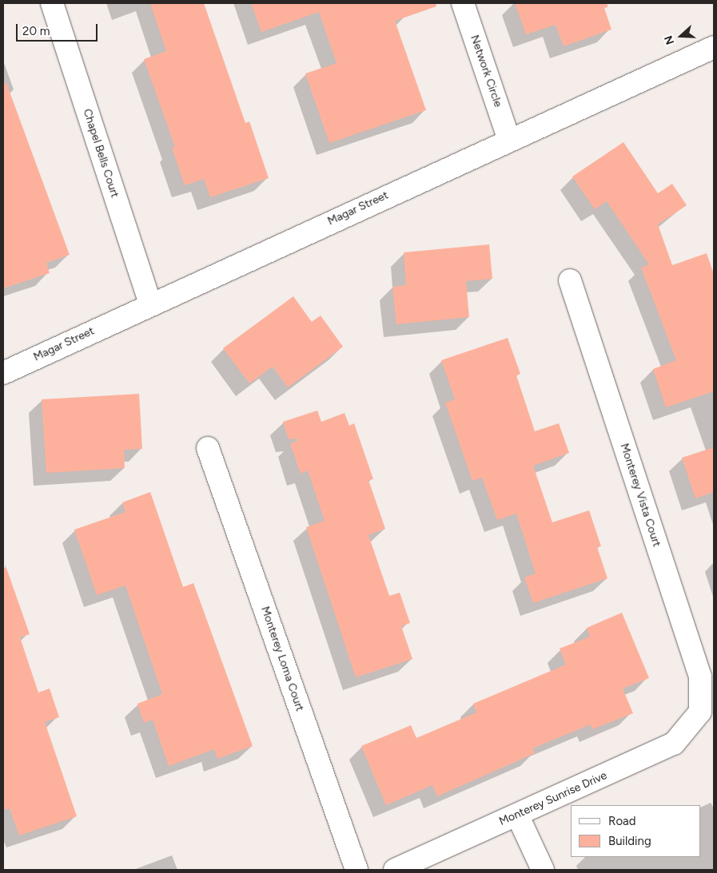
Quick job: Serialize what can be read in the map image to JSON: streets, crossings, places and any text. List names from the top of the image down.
{
  "streets": {
    "street": [
      "Network Circle",
      "Chapel Bells Court",
      "Magar Street",
      "Monterey Vista Court",
      "Monterey Loma Court",
      "Monterey Sunrise Drive"
    ]
  },
  "crossings": [
    ["Network Circle", "Magar Street"],
    ["Chapel Bells Court", "Magar Street"],
    ["Monterey Vista Court", "Monterey Sunrise Drive"]
  ],
  "legend": ["Road", "Building"],
  "scale_bar": "20 m",
  "north": "left"
}
